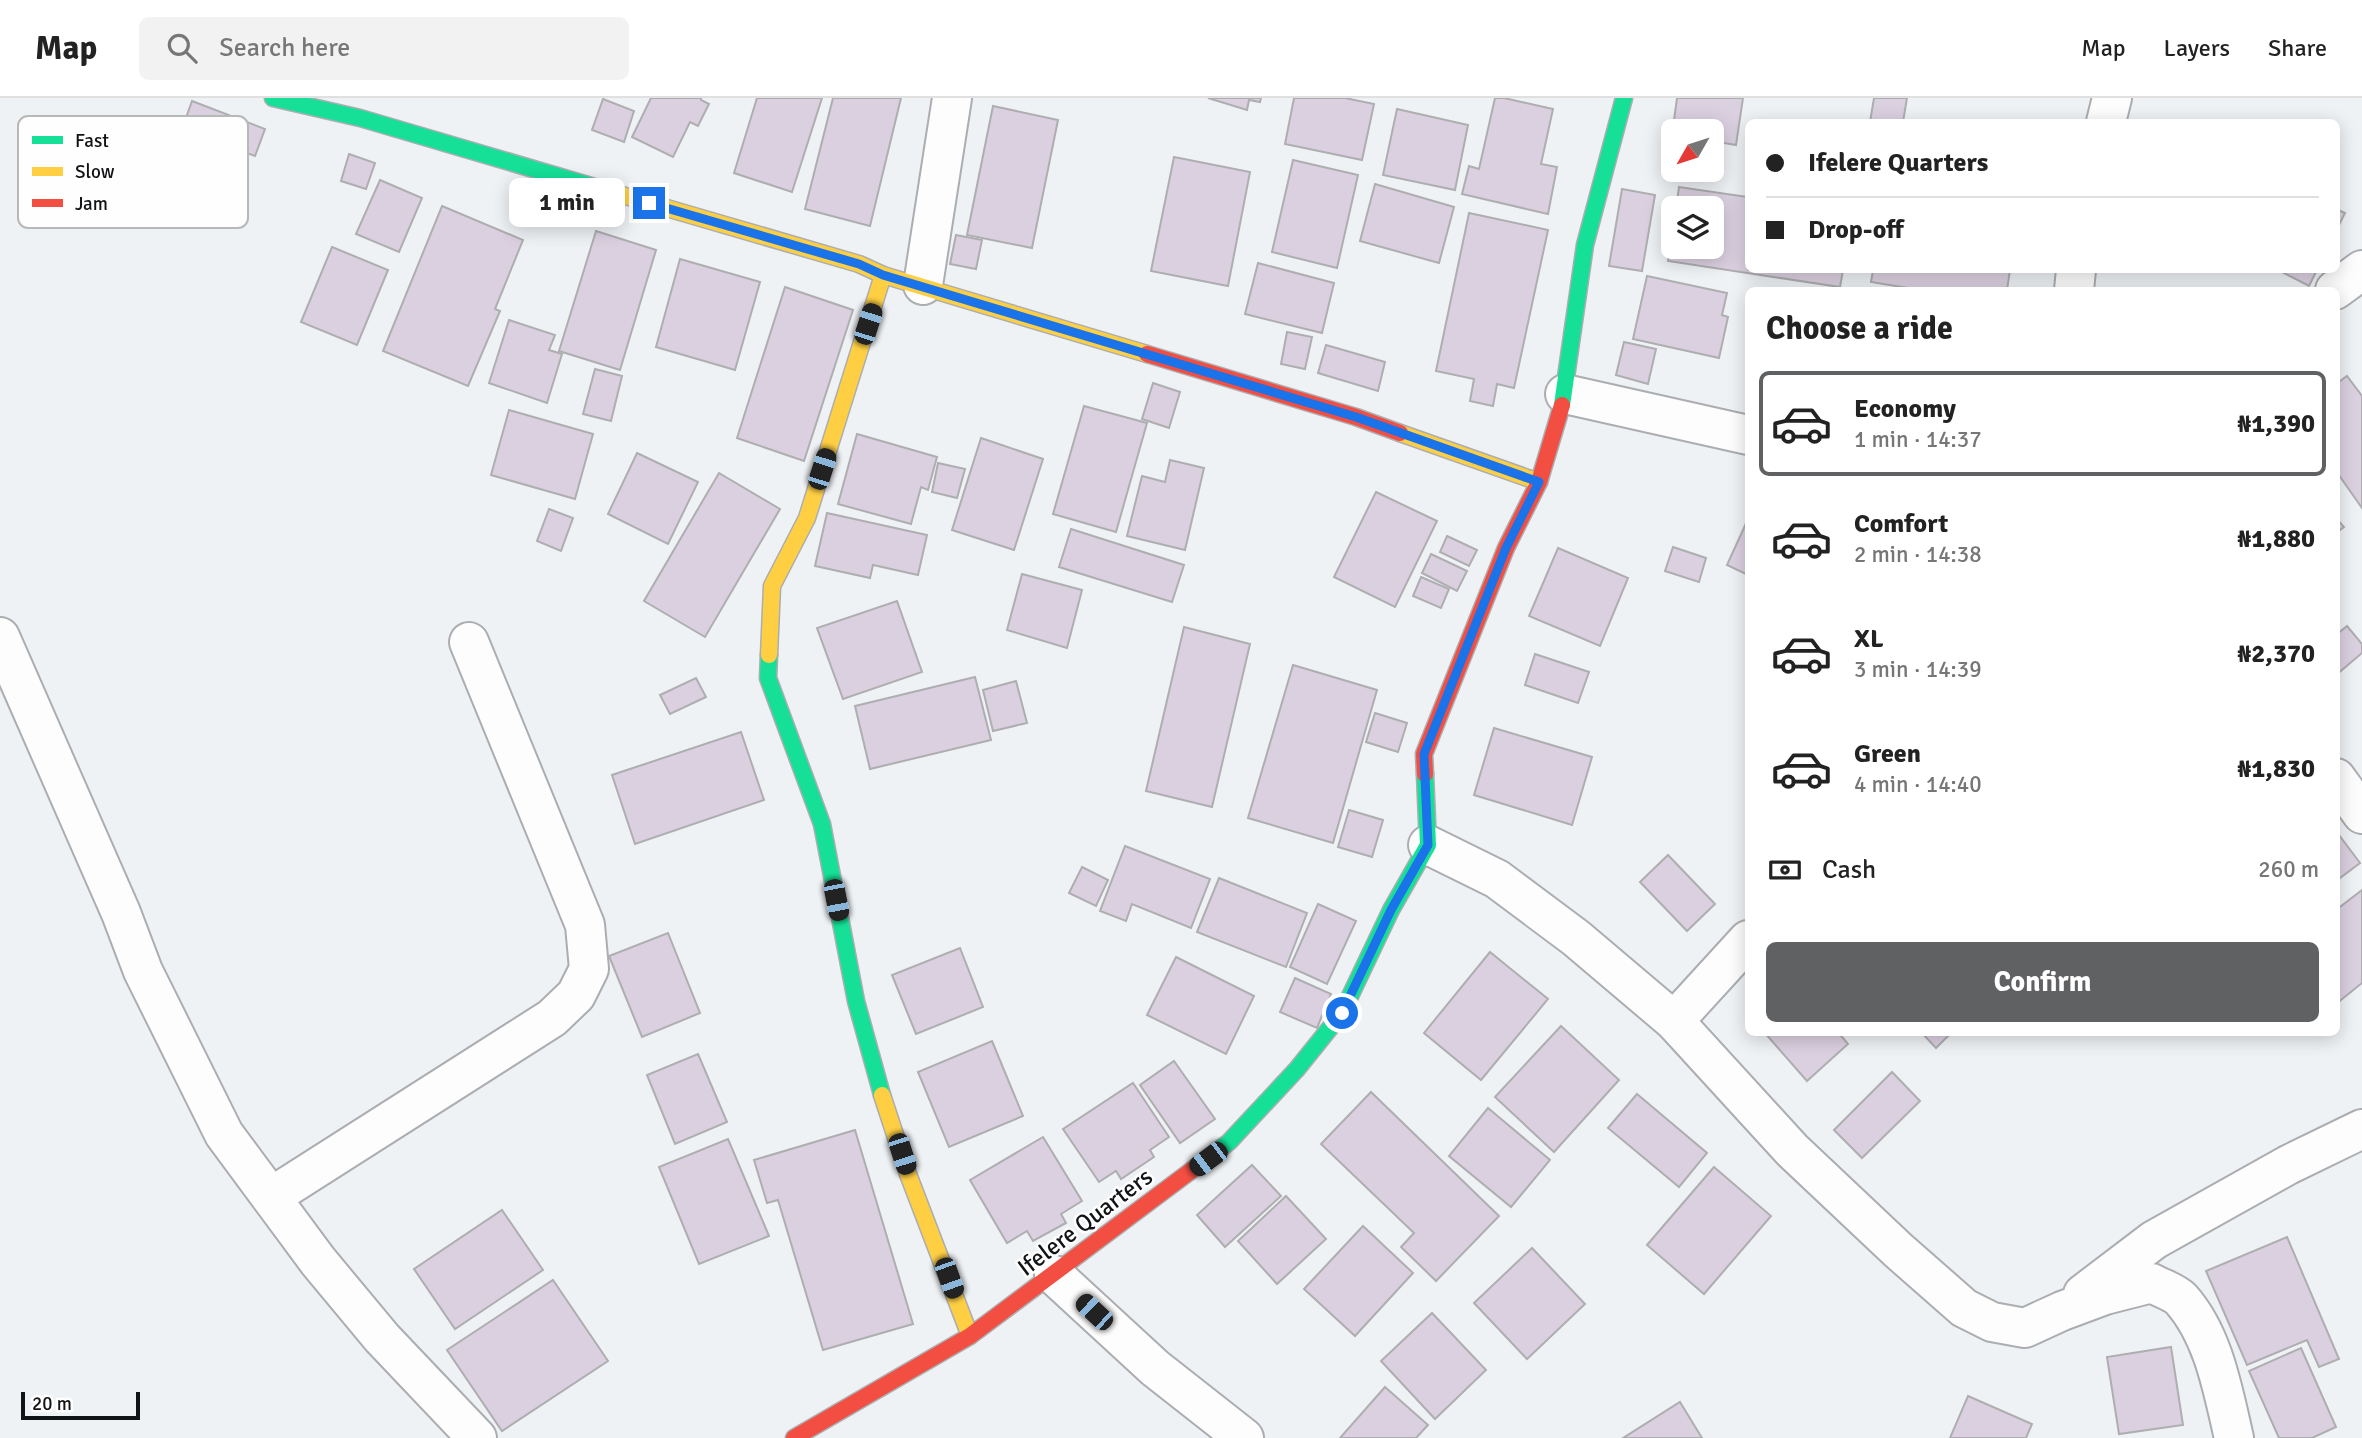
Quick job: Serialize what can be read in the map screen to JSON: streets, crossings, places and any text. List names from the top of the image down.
{
  "streets": {
    "street": ["Ifelere Quarters"]
  },
  "legend": ["Fast", "Slow", "Jam"],
  "scale_bar": "20 m",
  "north": "bottom left",
  "page": {
    "header": "Map",
    "search": "Search here",
    "nav": ["Map", "Layers", "Share"],
    "banner": ["Ifelere Quarters", "Drop-off"],
    "bubble": "1 min",
    "heading": "Choose a ride",
    "list": [
      {
        "name": "Economy",
        "note": "1 min · 14:37",
        "value": "₦1,390"
      },
      {
        "name": "Comfort",
        "note": "2 min · 14:38",
        "value": "₦1,880"
      },
      {
        "name": "XL",
        "note": "3 min · 14:39",
        "value": "₦2,370"
      },
      {
        "name": "Green",
        "note": "4 min · 14:40",
        "value": "₦1,830"
      }
    ],
    "pay": ["Cash", "260 m"],
    "buttons": "Confirm",
    "scale": "20 m"
  }
}
